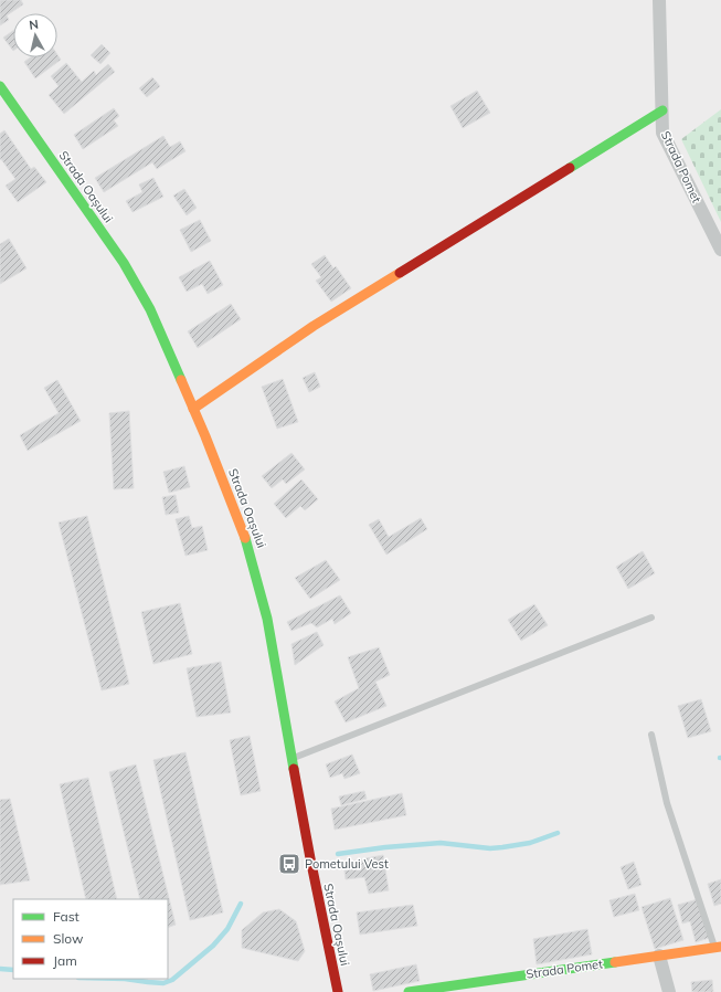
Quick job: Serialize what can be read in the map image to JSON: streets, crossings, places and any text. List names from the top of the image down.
{
  "streets": {
    "main road": ["Strada Pomet", "Strada Oașului"]
  },
  "places": {
    "bus stop": ["Pometului Vest"]
  },
  "legend": ["Fast", "Slow", "Jam"],
  "north": "top"
}
